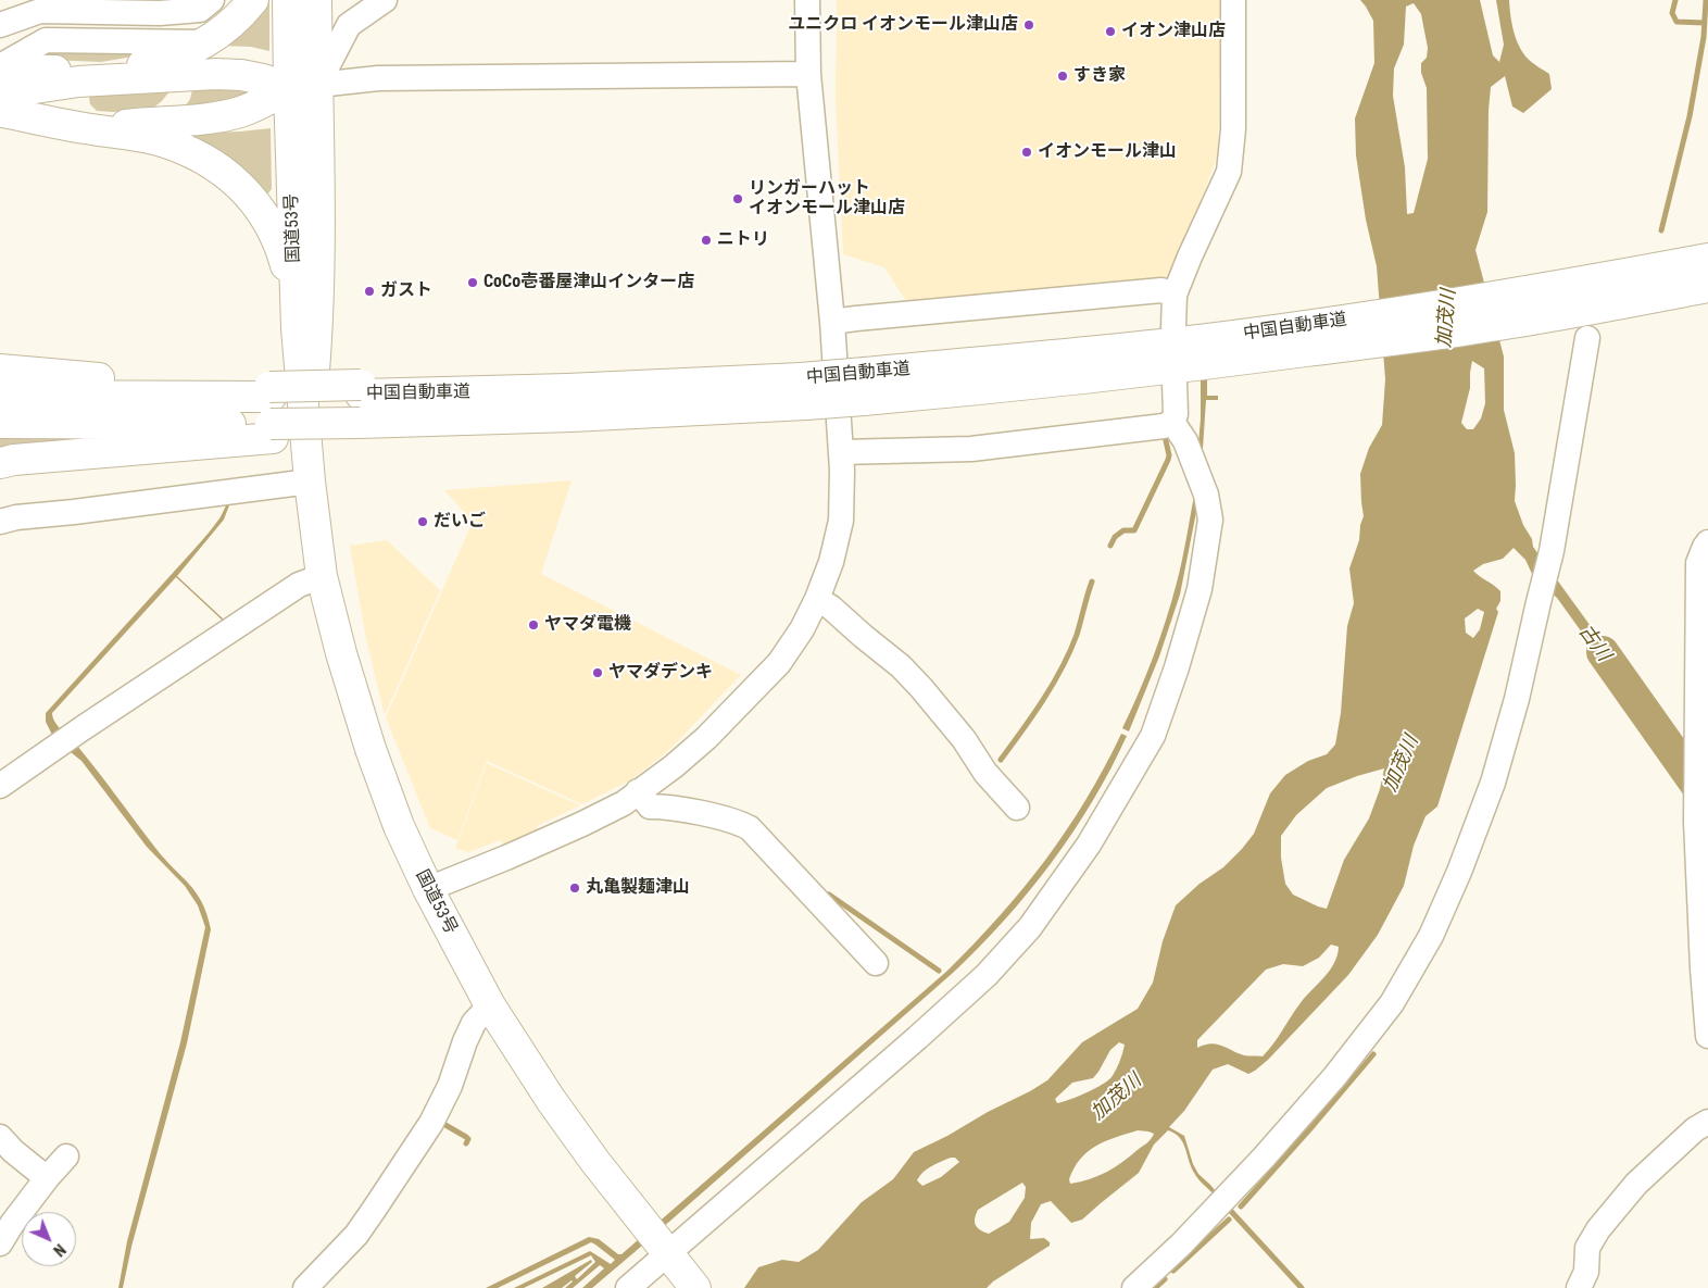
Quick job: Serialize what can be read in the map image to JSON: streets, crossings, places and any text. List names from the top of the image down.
{
  "streets": {
    "highway": ["国道53号", "中国自動車道"]
  },
  "water": ["加茂川", "古川"],
  "places": [
    "ユニクロ イオンモール津山店",
    "イオン津山店",
    "すき家",
    "イオンモール津山",
    "リンガーハット イオンモール津山店",
    "ニトリ",
    "CoCo壱番屋津山インター店",
    "ガスト",
    "だいご",
    "ヤマダ電機",
    "ヤマダデンキ",
    "丸亀製麺津山"
  ],
  "north": "bottom right"
}
